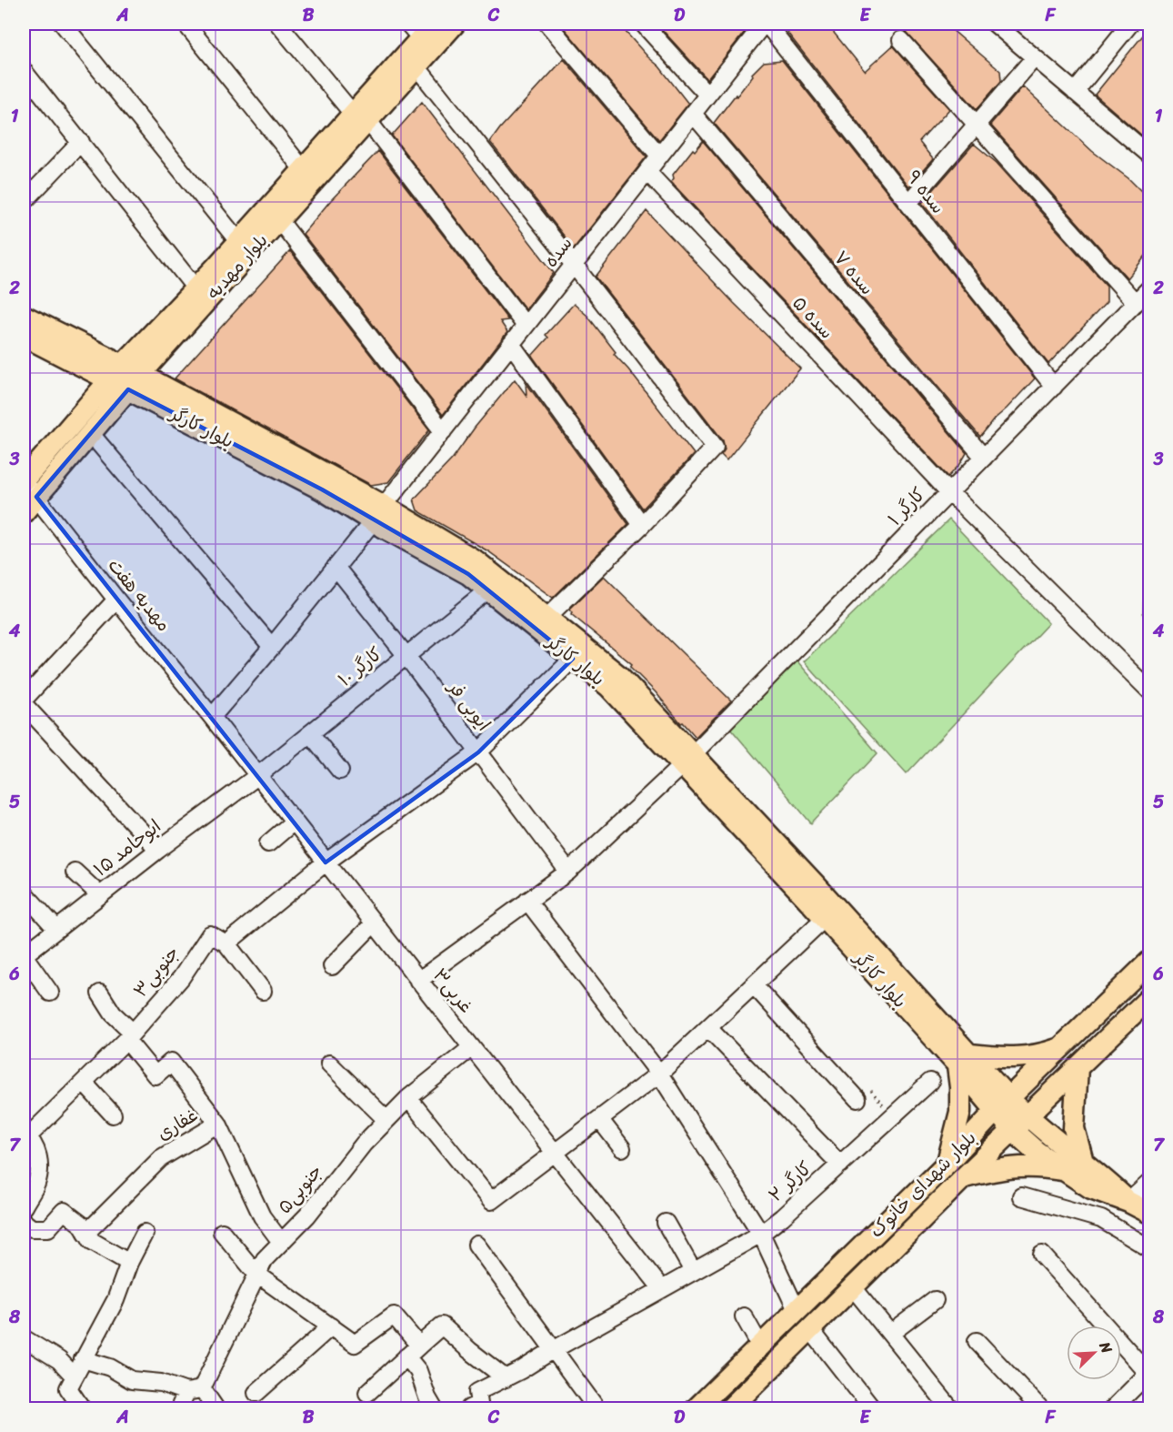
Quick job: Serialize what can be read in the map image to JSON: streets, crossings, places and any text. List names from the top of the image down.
{
  "streets": {
    "main road": ["بلوار مهدیه", "بلوار کارگر", "بلوار شهدای خانوک"],
    "street": [
      "سده ۹",
      "سده",
      "سده ۷",
      "سده ۵",
      "کارگر ۱",
      "مهدیه هفت",
      "کارگر ۱۰",
      "ایوبی فر",
      "ابوحامد ۱۵",
      "جنوبی۳",
      "غربی۳",
      "غفاری",
      "کارگر ۲",
      "جنوبی۵"
    ]
  },
  "crossings": [
    ["سده ۹", "سده"],
    ["سده ۹", "کارگر ۱"],
    ["سده", "سده ۷"],
    ["سده", "سده ۵"],
    ["سده", "بلوار کارگر"],
    ["سده", "مهدیه هفت"],
    ["سده", "ایوبی فر"],
    ["سده", "غربی۳"],
    ["بلوار مهدیه", "بلوار کارگر"],
    ["بلوار مهدیه", "مهدیه هفت"],
    ["سده ۷", "کارگر ۱"],
    ["سده ۵", "کارگر ۱"],
    ["بلوار کارگر", "کارگر ۱"],
    ["بلوار کارگر", "کارگر ۱۰"],
    ["بلوار کارگر", "بلوار شهدای خانوک"],
    ["کارگر ۱", "ایوبی فر"],
    ["کارگر ۱", "غربی۳"],
    ["مهدیه هفت", "غربی۳"],
    ["کارگر ۱۰", "ایوبی فر"],
    ["کارگر ۱۰", "ابوحامد ۱۵"],
    ["کارگر ۱۰", "غربی۳"],
    ["ابوحامد ۱۵", "غربی۳"],
    ["غربی۳", "کارگر ۲"],
    ["غربی۳", "جنوبی۵"],
    ["غفاری", "جنوبی۵"]
  ],
  "north": "top right",
  "grid": {
    "columns": [
      "A",
      "B",
      "C",
      "D",
      "E",
      "F"
    ],
    "rows": [
      "1",
      "2",
      "3",
      "4",
      "5",
      "6",
      "7",
      "8"
    ]
  }
}
